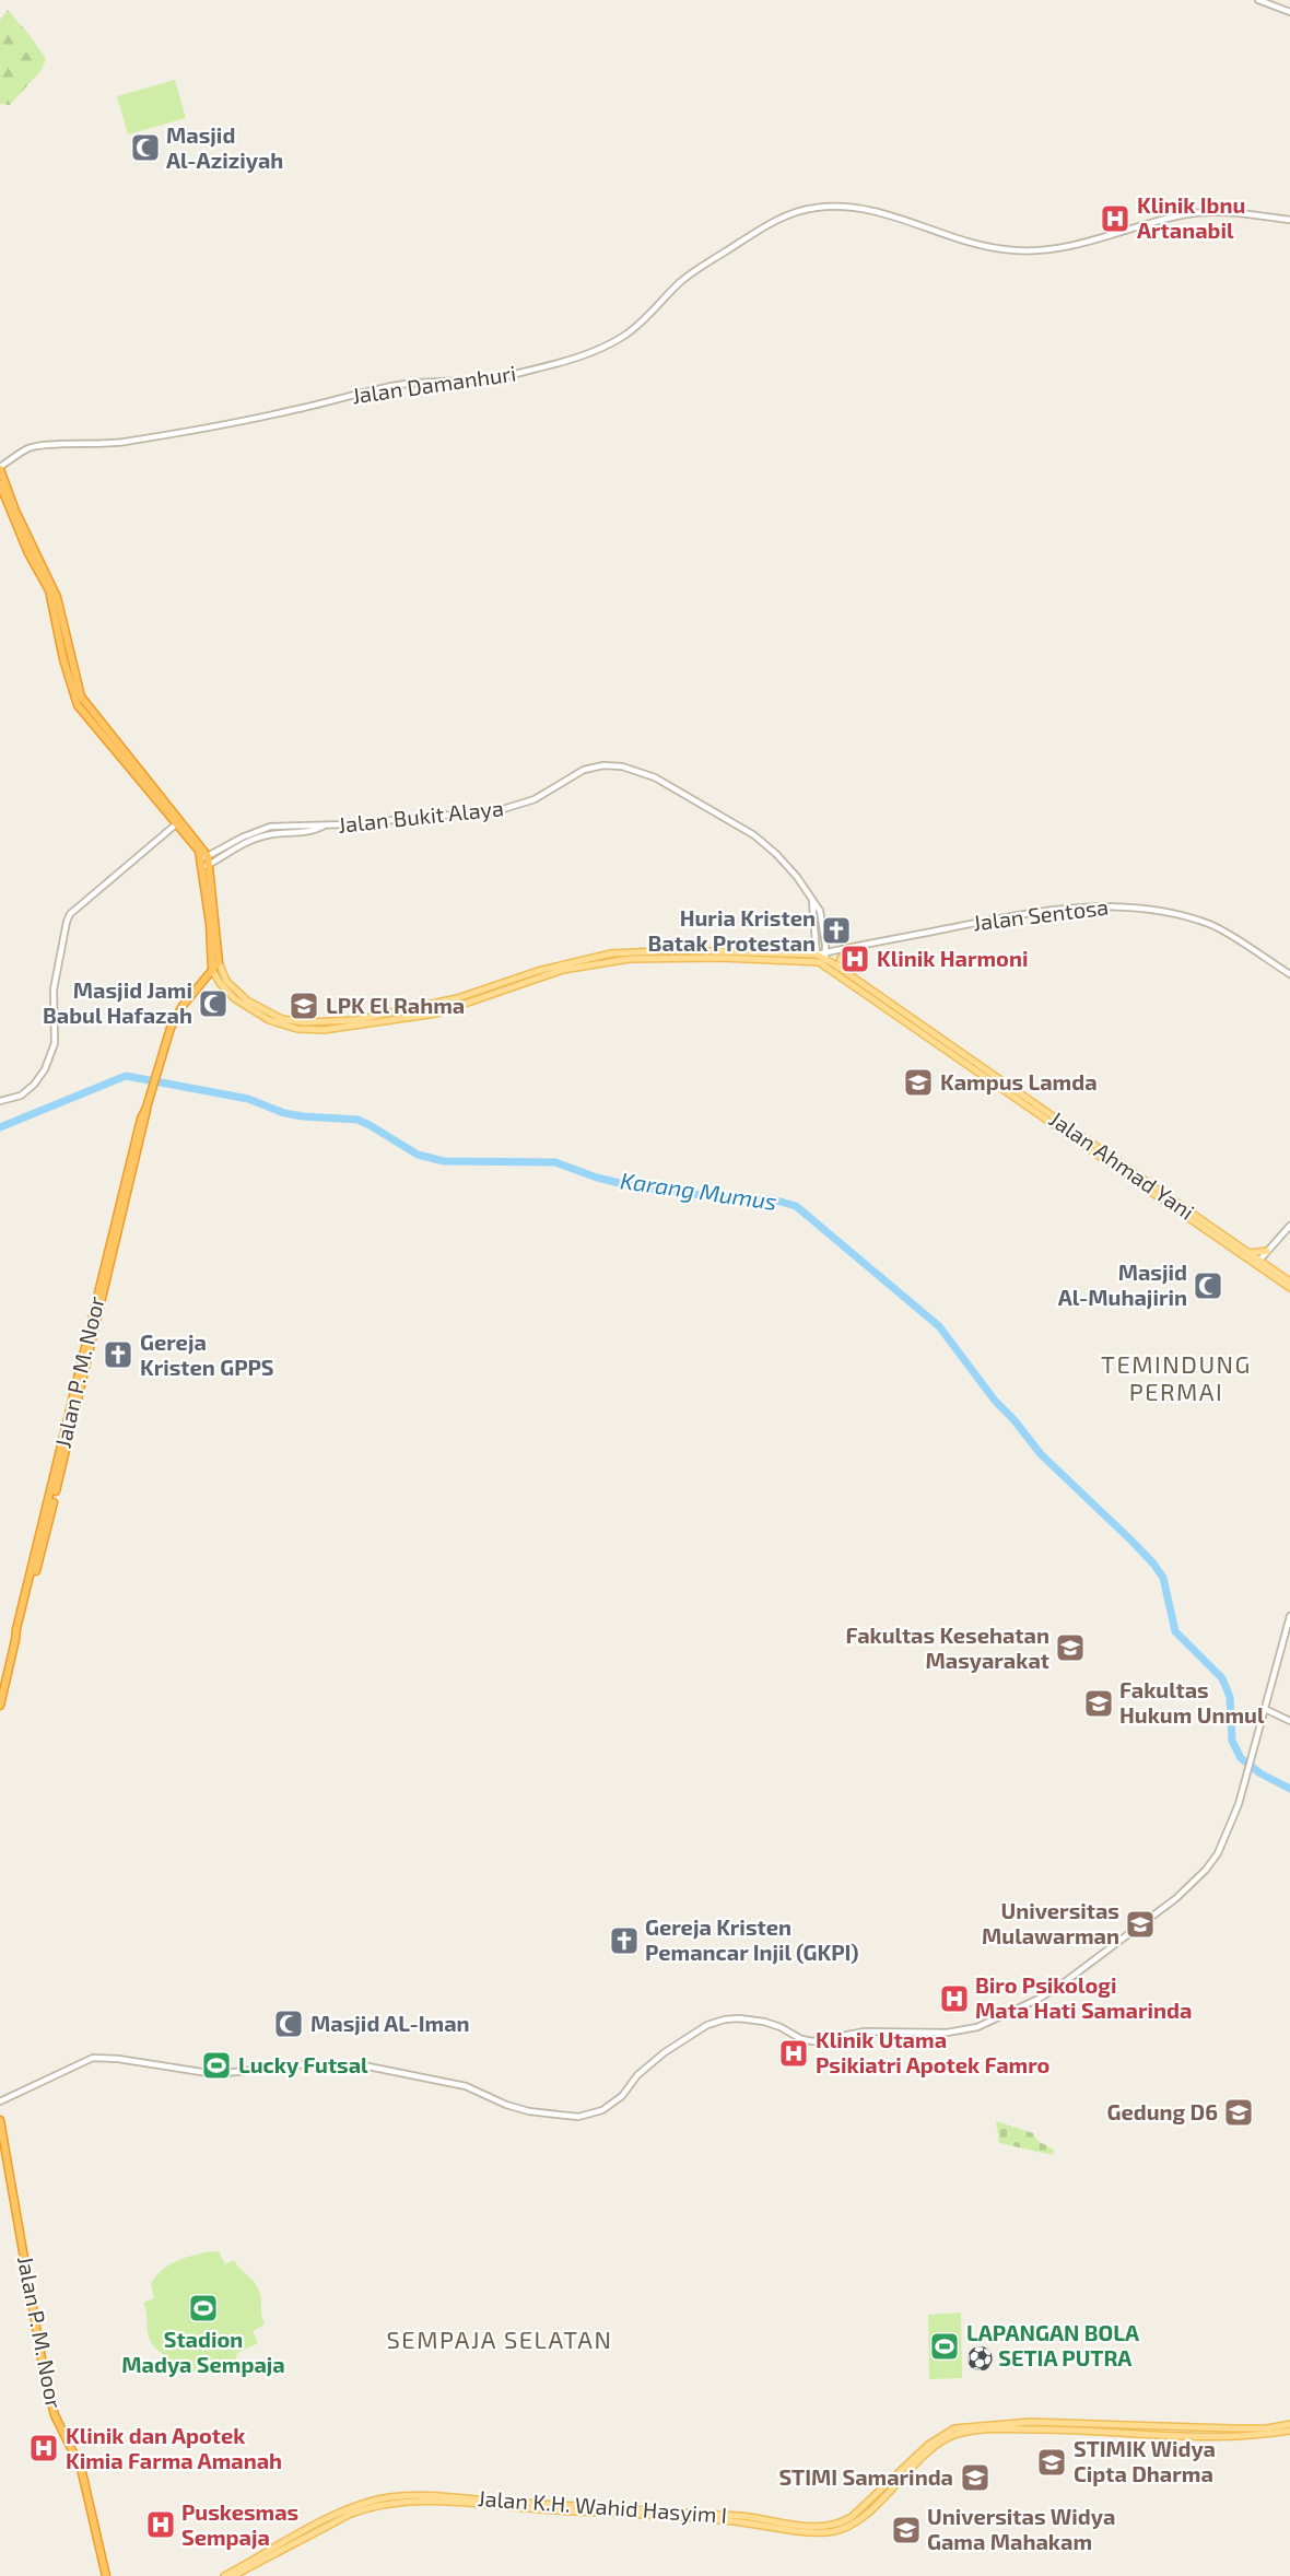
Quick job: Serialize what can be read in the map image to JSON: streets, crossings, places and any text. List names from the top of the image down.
{
  "streets": {
    "highway": ["Jalan P. M. Noor"],
    "main road": ["Jalan Ahmad Yani", "Jalan K.H. Wahid Hasyim I"],
    "street": ["Jalan Damanhuri", "Jalan Bukit Alaya", "Jalan Sentosa"]
  },
  "crossings": [
    ["Jalan Bukit Alaya", "Jalan Sentosa"],
    ["Jalan Bukit Alaya", "Jalan Ahmad Yani"],
    ["Jalan Sentosa", "Jalan Ahmad Yani"]
  ],
  "districts": ["TEMINDUNG PERMAI", "SEMPAJA SELATAN"],
  "water": ["Karang Mumus"],
  "places": {
    "mosque": [
      "Masjid Al-Aziziyah",
      "Masjid Jami Babul Hafazah",
      "Masjid Al-Muhajirin",
      "Masjid AL-Iman"
    ],
    "hospital": [
      "Klinik Ibnu Artanabil",
      "Klinik Harmoni",
      "Biro Psikologi Mata Hati Samarinda",
      "Klinik Utama Psikiatri Apotek Famro",
      "Klinik dan Apotek Kimia Farma Amanah",
      "Puskesmas Sempaja"
    ],
    "church": ["Huria Kristen Batak Protestan", "Gereja Kristen GPPS", "Gereja Kristen Pemancar Injil (GKPI)"],
    "school or university": [
      "LPK El Rahma",
      "Kampus Lamda",
      "Fakultas Kesehatan Masyarakat",
      "Fakultas Hukum Unmul",
      "Universitas Mulawarman",
      "Gedung D6",
      "STIMIK Widya Cipta Dharma",
      "STIMI Samarinda",
      "Universitas Widya Gama Mahakam"
    ],
    "sports": ["Lucky Futsal", "Stadion Madya Sempaja", "LAPANGAN BOLA ⚽ SETIA PUTRA"]
  }
}
